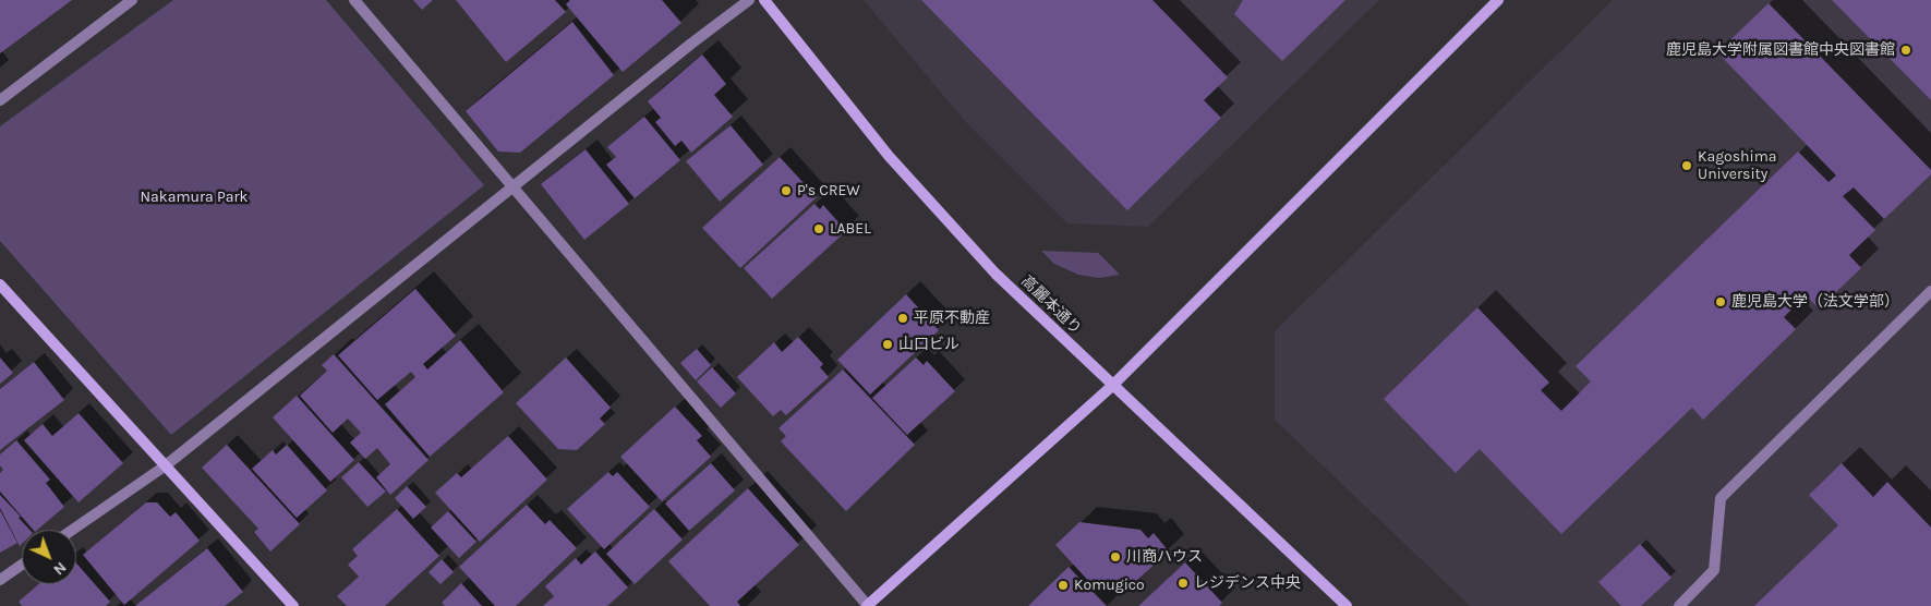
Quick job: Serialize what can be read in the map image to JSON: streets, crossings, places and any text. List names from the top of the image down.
{
  "streets": {
    "street": ["高麗本通り"]
  },
  "parks": ["Nakamura Park"],
  "places": [
    "鹿児島大学附属図書館中央図書館",
    "Kagoshima University",
    "P's CREW",
    "LABEL",
    "鹿児島大学（法文学部）",
    "平原不動産",
    "山口ビル",
    "川商ハウス",
    "レジデンス中央",
    "Komugico"
  ],
  "north": "bottom right"
}
